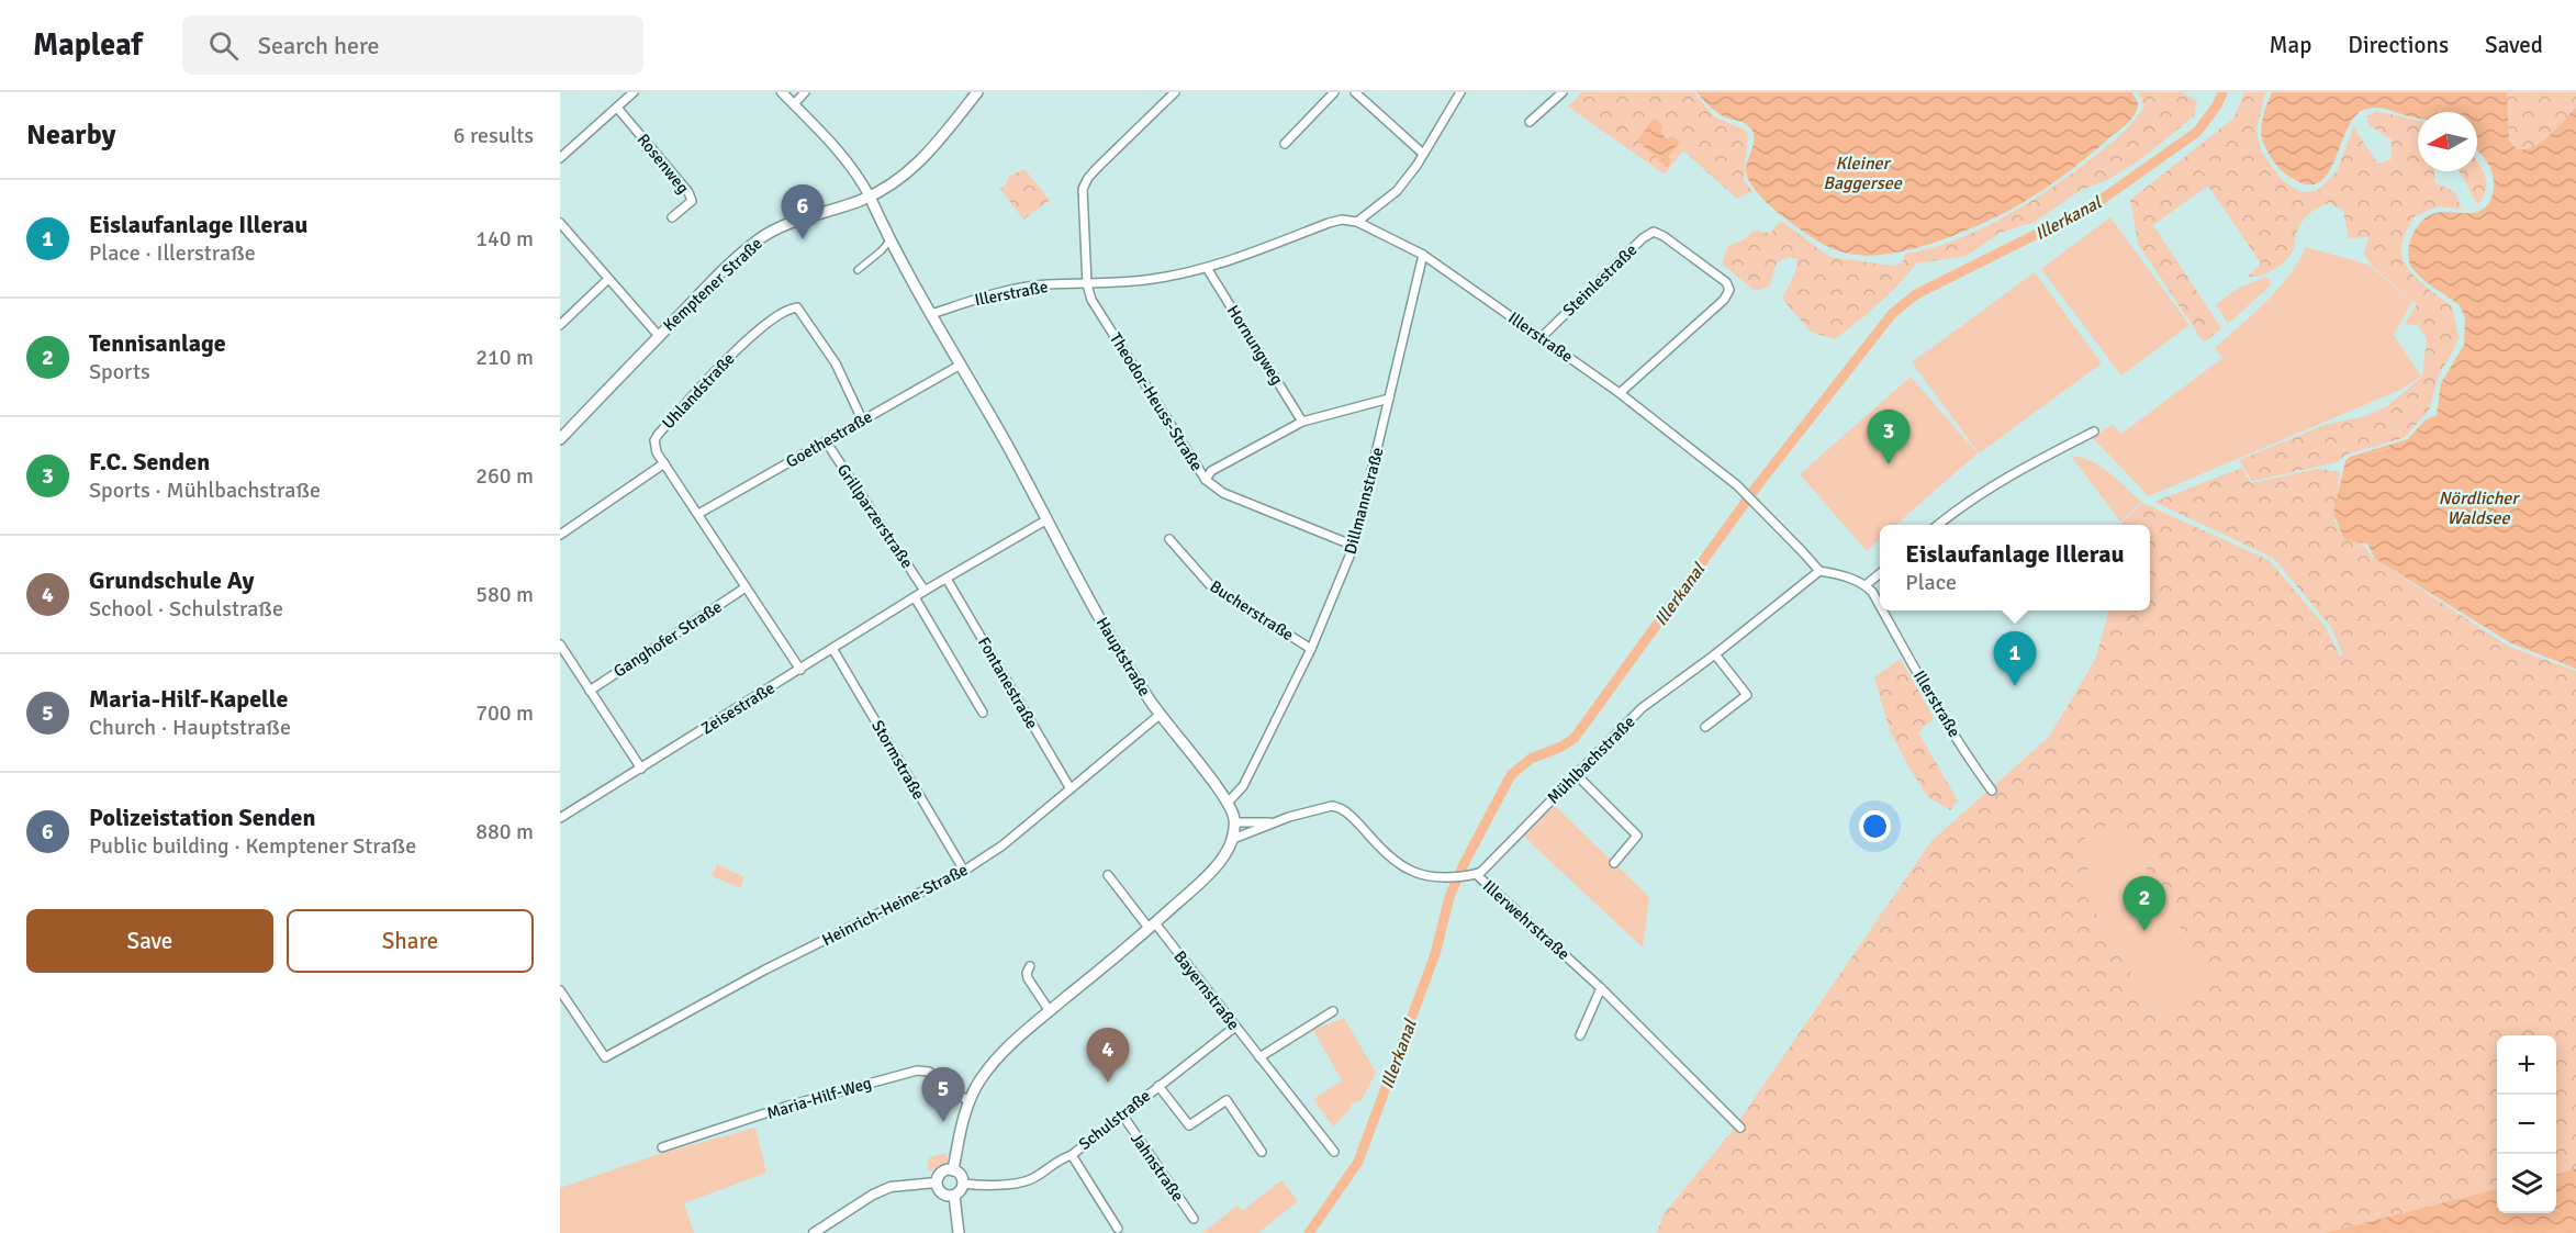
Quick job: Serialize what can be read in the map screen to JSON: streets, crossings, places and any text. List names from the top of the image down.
{
  "streets": {
    "main road": ["Kemptener Straße", "Hauptstraße"],
    "street": [
      "Rosenweg",
      "Steinlestraße",
      "Illerstraße",
      "Hornungweg",
      "Uhlandstraße",
      "Theodor-Heuss-Straße",
      "Goethestraße",
      "Dillmannstraße",
      "Grillparzerstraße",
      "Bucherstraße",
      "Ganghofer Straße",
      "Fontanestraße",
      "Zeisestraße",
      "Stormstraße",
      "Mühlbachstraße",
      "Heinrich-Heine-Straße",
      "Illerwehrstraße",
      "Bayernstraße",
      "Maria-Hilf-Weg",
      "Schulstraße",
      "Jahnstraße"
    ]
  },
  "crossings": [
    ["Steinlestraße", "Illerstraße"],
    ["Kemptener Straße", "Hauptstraße"],
    ["Illerstraße", "Hornungweg"],
    ["Illerstraße", "Theodor-Heuss-Straße"],
    ["Illerstraße", "Dillmannstraße"],
    ["Illerstraße", "Hauptstraße"],
    ["Illerstraße", "Mühlbachstraße"],
    ["Uhlandstraße", "Goethestraße"],
    ["Uhlandstraße", "Ganghofer Straße"],
    ["Uhlandstraße", "Zeisestraße"],
    ["Theodor-Heuss-Straße", "Dillmannstraße"],
    ["Goethestraße", "Grillparzerstraße"],
    ["Goethestraße", "Hauptstraße"],
    ["Dillmannstraße", "Bucherstraße"],
    ["Dillmannstraße", "Hauptstraße"],
    ["Grillparzerstraße", "Zeisestraße"],
    ["Hauptstraße", "Zeisestraße"],
    ["Hauptstraße", "Heinrich-Heine-Straße"],
    ["Hauptstraße", "Illerwehrstraße"],
    ["Fontanestraße", "Zeisestraße"],
    ["Fontanestraße", "Heinrich-Heine-Straße"],
    ["Zeisestraße", "Stormstraße"],
    ["Stormstraße", "Heinrich-Heine-Straße"],
    ["Mühlbachstraße", "Illerwehrstraße"],
    ["Bayernstraße", "Schulstraße"],
    ["Schulstraße", "Jahnstraße"]
  ],
  "water": ["Kleiner Baggersee", "Illerkanal", "Nördlicher Waldsee"],
  "north": "left",
  "page": {
    "header": "Mapleaf",
    "search": "Search here",
    "nav": ["Map", "Directions", "Saved"],
    "heading": ["Nearby", "6 results"],
    "list": [
      {
        "mark": "1",
        "name": "Eislaufanlage Illerau",
        "note": "Place · Illerstraße",
        "value": "140 m"
      },
      {
        "mark": "2",
        "name": "Tennisanlage",
        "note": "Sports",
        "value": "210 m"
      },
      {
        "mark": "3",
        "name": "F.C. Senden",
        "note": "Sports · Mühlbachstraße",
        "value": "260 m"
      },
      {
        "mark": "4",
        "name": "Grundschule Ay",
        "note": "School · Schulstraße",
        "value": "580 m"
      },
      {
        "mark": "5",
        "name": "Maria-Hilf-Kapelle",
        "note": "Church · Hauptstraße",
        "value": "700 m"
      },
      {
        "mark": "6",
        "name": "Polizeistation Senden",
        "note": "Public building · Kemptener Straße",
        "value": "880 m"
      }
    ],
    "pins": [
      "6",
      "3",
      "1",
      "2",
      "4",
      "5"
    ],
    "popup": ["Eislaufanlage Illerau", "Place"],
    "buttons": ["Save", "Share"],
    "map_buttons": ["+", "−"]
  }
}
